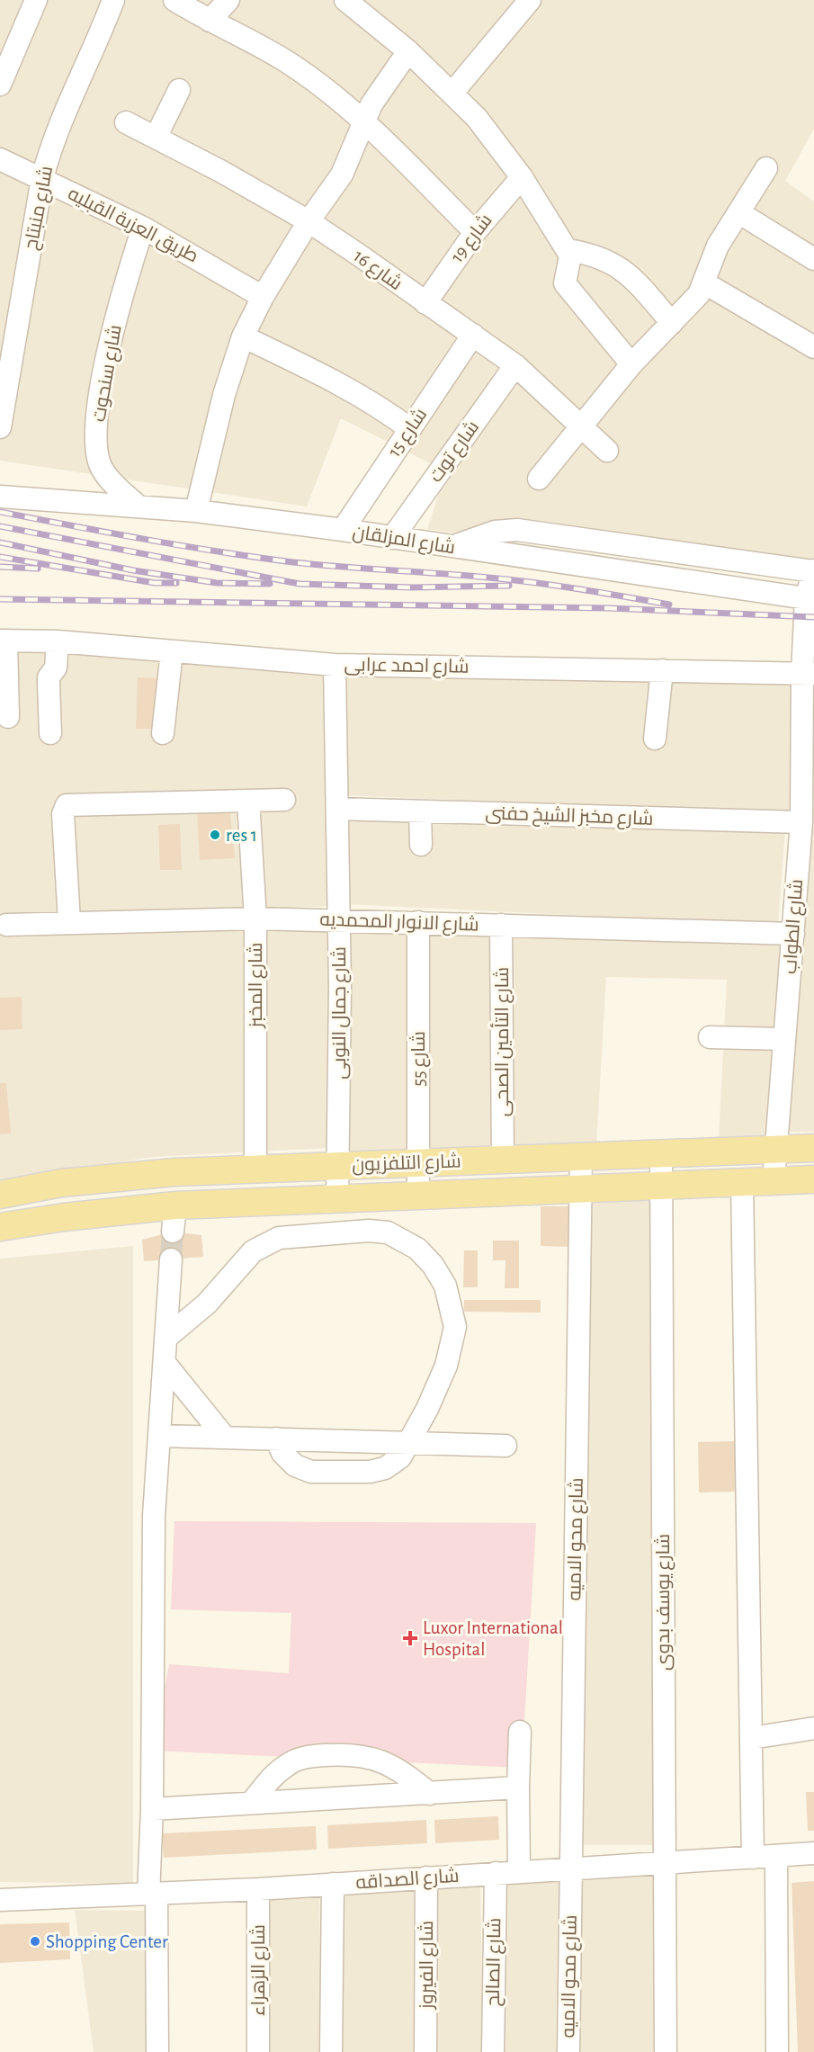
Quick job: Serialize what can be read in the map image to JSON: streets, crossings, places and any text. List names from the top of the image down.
{
  "streets": {
    "main road": ["شارع التلفزيون"],
    "street": [
      "شارع منبتاح",
      "طريق العزبة القبليه",
      "شارع 19",
      "شارع 16",
      "شارع سنحوت",
      "شارع 15",
      "شارع توت",
      "شارع المزلقان",
      "شارع احمد عرابى",
      "شارع مخبز الشيخ حفنى",
      "شارع الانوار المحمديه",
      "شارع الطواب",
      "شارع المخبز",
      "شارع جمال النوبى",
      "شارع التأمين الصحى",
      "شارع 55",
      "شارع محو الاميه",
      "شارع يوسف بدوى",
      "شارع الصداقه",
      "شارع الصالح",
      "شارع الفيروز",
      "شارع الزهراء"
    ]
  },
  "crossings": [
    ["شارع منبتاح", "طريق العزبة القبليه"],
    ["طريق العزبة القبليه", "شارع سنحوت"],
    ["شارع 19", "شارع 16"],
    ["شارع 16", "شارع 15"],
    ["شارع 16", "شارع توت"],
    ["شارع سنحوت", "شارع المزلقان"],
    ["شارع 15", "شارع المزلقان"],
    ["شارع توت", "شارع المزلقان"],
    ["شارع المزلقان", "شارع الطواب"],
    ["شارع احمد عرابى", "شارع الطواب"],
    ["شارع احمد عرابى", "شارع جمال النوبى"],
    ["شارع مخبز الشيخ حفنى", "شارع الطواب"],
    ["شارع مخبز الشيخ حفنى", "شارع جمال النوبى"],
    ["شارع الانوار المحمديه", "شارع الطواب"],
    ["شارع الانوار المحمديه", "شارع المخبز"],
    ["شارع الانوار المحمديه", "شارع جمال النوبى"],
    ["شارع الانوار المحمديه", "شارع التأمين الصحى"],
    ["شارع الانوار المحمديه", "شارع 55"],
    ["شارع الطواب", "شارع التلفزيون"],
    ["شارع المخبز", "شارع التلفزيون"],
    ["شارع جمال النوبى", "شارع التلفزيون"],
    ["شارع التأمين الصحى", "شارع التلفزيون"],
    ["شارع 55", "شارع التلفزيون"],
    ["شارع التلفزيون", "شارع محو الاميه"],
    ["شارع التلفزيون", "شارع يوسف بدوى"],
    ["شارع محو الاميه", "شارع الصداقه"],
    ["شارع يوسف بدوى", "شارع الصداقه"],
    ["شارع الصداقه", "شارع الصالح"],
    ["شارع الصداقه", "شارع الفيروز"],
    ["شارع الصداقه", "شارع الزهراء"]
  ],
  "places": {
    "other": ["res 1", "Shopping Center"],
    "health": ["Luxor International Hospital"]
  }
}
